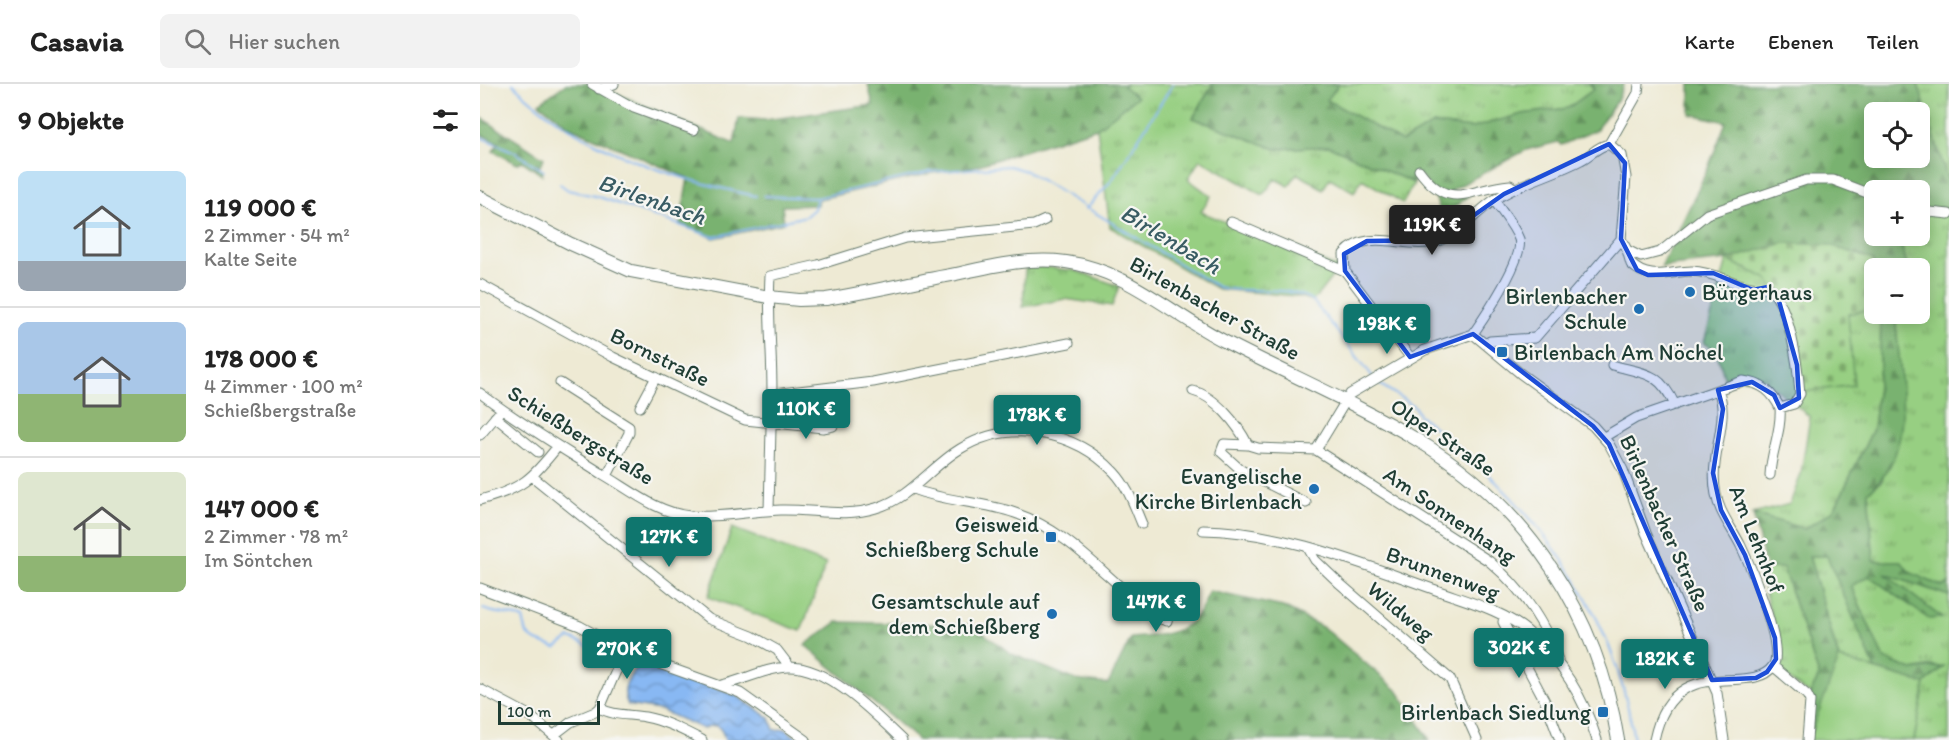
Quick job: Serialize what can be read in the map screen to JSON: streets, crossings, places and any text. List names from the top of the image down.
{
  "streets": {
    "main road": ["Birlenbacher Straße", "Olper Straße"],
    "street": [
      "Bornstraße",
      "Schießbergstraße",
      "Am Sonnenhang",
      "Am Lehnhof",
      "Brunnenweg",
      "Wildweg"
    ]
  },
  "crossings": [
    ["Birlenbacher Straße", "Olper Straße"],
    ["Am Sonnenhang", "Brunnenweg"],
    ["Brunnenweg", "Wildweg"]
  ],
  "water": ["Birlenbach"],
  "places": {
    "other": [
      "Bürgerhaus",
      "Birlenbacher Schule",
      "Evangelische Kirche Birlenbach",
      "Gesamtschule auf dem Schießberg"
    ],
    "transit": ["Birlenbach Am Nöchel", "Geisweid Schießberg Schule", "Birlenbach Siedlung"]
  },
  "scale_bar": "100 m",
  "page": {
    "header": "Casavia",
    "search": "Hier suchen",
    "nav": ["Karte", "Ebenen", "Teilen"],
    "heading": "9 Objekte",
    "map_buttons": ["+", "−"],
    "list": [
      {
        "name": "119 000 €",
        "note": "2 Zimmer · 54 m² · Kalte Seite"
      },
      {
        "name": "178 000 €",
        "note": "4 Zimmer · 100 m² · Schießbergstraße"
      },
      {
        "name": "147 000 €",
        "note": "2 Zimmer · 78 m² · Im Söntchen"
      }
    ],
    "price": [
      "119K €",
      "198K €",
      "110K €",
      "178K €",
      "127K €",
      "147K €",
      "302K €",
      "270K €",
      "182K €"
    ],
    "scale": "100 m"
  }
}
